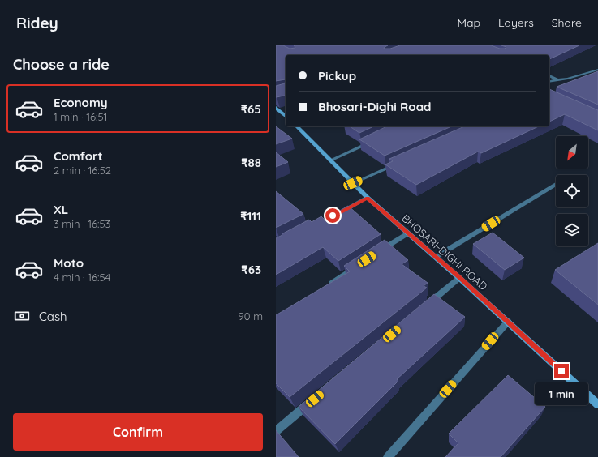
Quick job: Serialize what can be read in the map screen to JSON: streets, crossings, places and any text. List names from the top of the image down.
{
  "streets": {
    "street": ["BHOSARI-DIGHI ROAD"]
  },
  "north": "bottom left",
  "page": {
    "header": "Ridey",
    "nav": ["Map", "Layers", "Share"],
    "heading": "Choose a ride",
    "banner": ["Pickup", "Bhosari-Dighi Road"],
    "list": [
      {
        "name": "Economy",
        "note": "1 min · 16:51",
        "value": "₹65"
      },
      {
        "name": "Comfort",
        "note": "2 min · 16:52",
        "value": "₹88"
      },
      {
        "name": "XL",
        "note": "3 min · 16:53",
        "value": "₹111"
      },
      {
        "name": "Moto",
        "note": "4 min · 16:54",
        "value": "₹63"
      }
    ],
    "pay": ["Cash", "90 m"],
    "bubble": "1 min",
    "buttons": "Confirm"
  }
}
